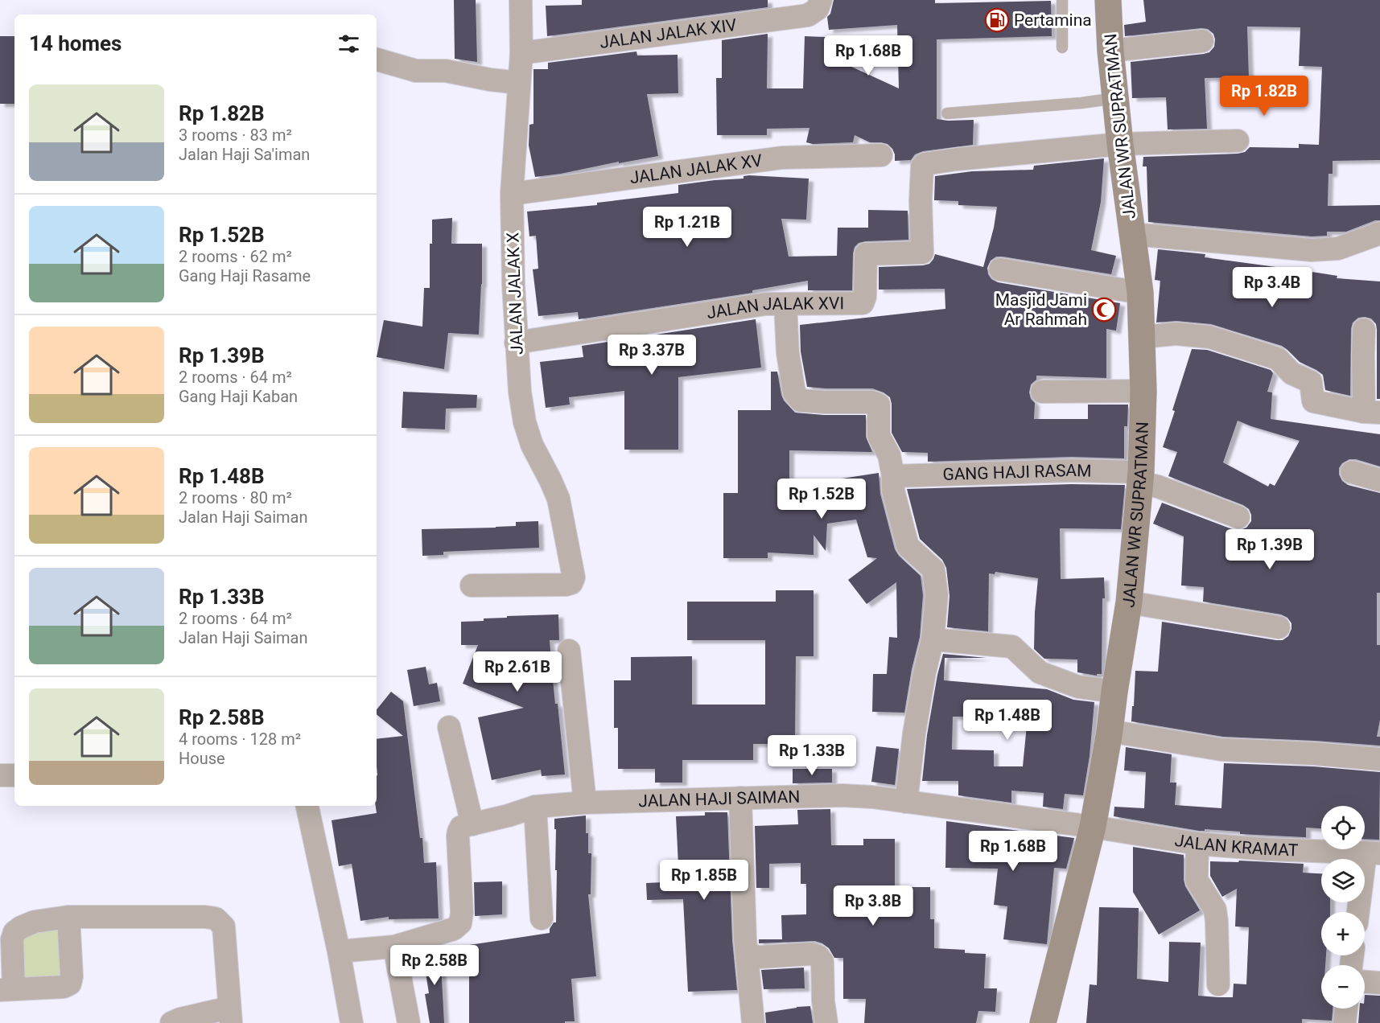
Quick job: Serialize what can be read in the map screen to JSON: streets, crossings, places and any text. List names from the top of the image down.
{
  "streets": {
    "street": [
      "JALAN JALAK XIV",
      "JALAN WR SUPRATMAN",
      "JALAN JALAK XV",
      "JALAN JALAK X",
      "JALAN JALAK XVI",
      "GANG HAJI RASAM",
      "JALAN HAJI SAIMAN",
      "JALAN KRAMAT"
    ]
  },
  "crossings": [
    ["JALAN JALAK XIV", "JALAN JALAK X"],
    ["JALAN WR SUPRATMAN", "JALAN JALAK XVI"],
    ["JALAN WR SUPRATMAN", "GANG HAJI RASAM"],
    ["JALAN WR SUPRATMAN", "JALAN HAJI SAIMAN"],
    ["JALAN WR SUPRATMAN", "JALAN KRAMAT"],
    ["JALAN JALAK XV", "JALAN JALAK X"],
    ["JALAN JALAK X", "JALAN JALAK XVI"],
    ["JALAN HAJI SAIMAN", "JALAN KRAMAT"]
  ],
  "places": {
    "fuel station": ["Pertamina"],
    "mosque": ["Masjid Jami Ar Rahmah"]
  },
  "page": {
    "heading": "14 homes",
    "price": [
      "Rp 1.68B",
      "Rp 1.82B",
      "Rp 1.21B",
      "Rp 3.4B",
      "Rp 3.37B",
      "Rp 1.52B",
      "Rp 1.39B",
      "Rp 2.61B",
      "Rp 1.48B",
      "Rp 1.33B",
      "Rp 1.68B",
      "Rp 1.85B",
      "Rp 3.8B",
      "Rp 2.58B"
    ],
    "list": [
      {
        "name": "Rp 1.82B",
        "note": "3 rooms · 83 m² · Jalan Haji Sa'iman"
      },
      {
        "name": "Rp 1.52B",
        "note": "2 rooms · 62 m² · Gang Haji Rasame"
      },
      {
        "name": "Rp 1.39B",
        "note": "2 rooms · 64 m² · Gang Haji Kaban"
      },
      {
        "name": "Rp 1.48B",
        "note": "2 rooms · 80 m² · Jalan Haji Saiman"
      },
      {
        "name": "Rp 1.33B",
        "note": "2 rooms · 64 m² · Jalan Haji Saiman"
      },
      {
        "name": "Rp 2.58B",
        "note": "4 rooms · 128 m² · House"
      }
    ],
    "map_buttons": ["+", "−"]
  }
}
